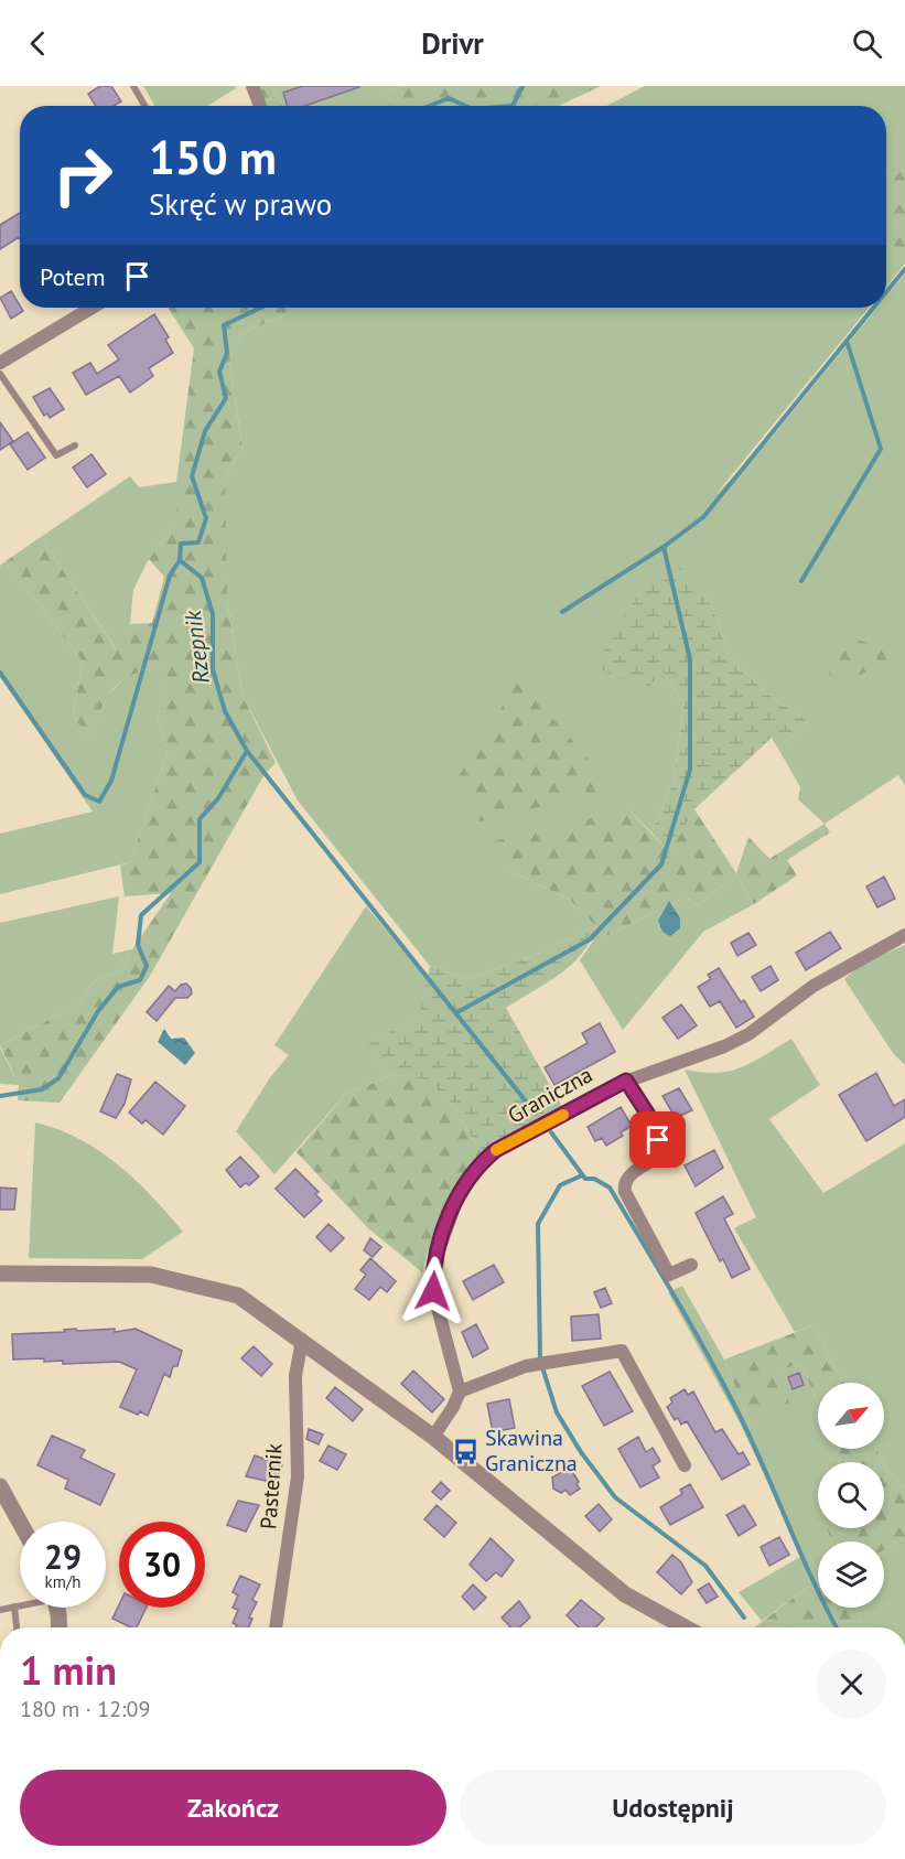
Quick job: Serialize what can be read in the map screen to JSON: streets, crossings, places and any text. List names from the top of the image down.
{
  "streets": {
    "street": ["Graniczna", "Pasternik"]
  },
  "water": ["Rzepnik"],
  "places": {
    "bus stop": ["Skawina Graniczna"]
  },
  "north": "top right",
  "page": {
    "header": "Drivr",
    "turn": ["150 m", "Skręć w prawo"],
    "then": "Potem",
    "speed": "29 km/h",
    "limit": "30",
    "heading": ["1 min", "180 m · 12:09"],
    "buttons": ["Zakończ", "Udostępnij"]
  }
}
